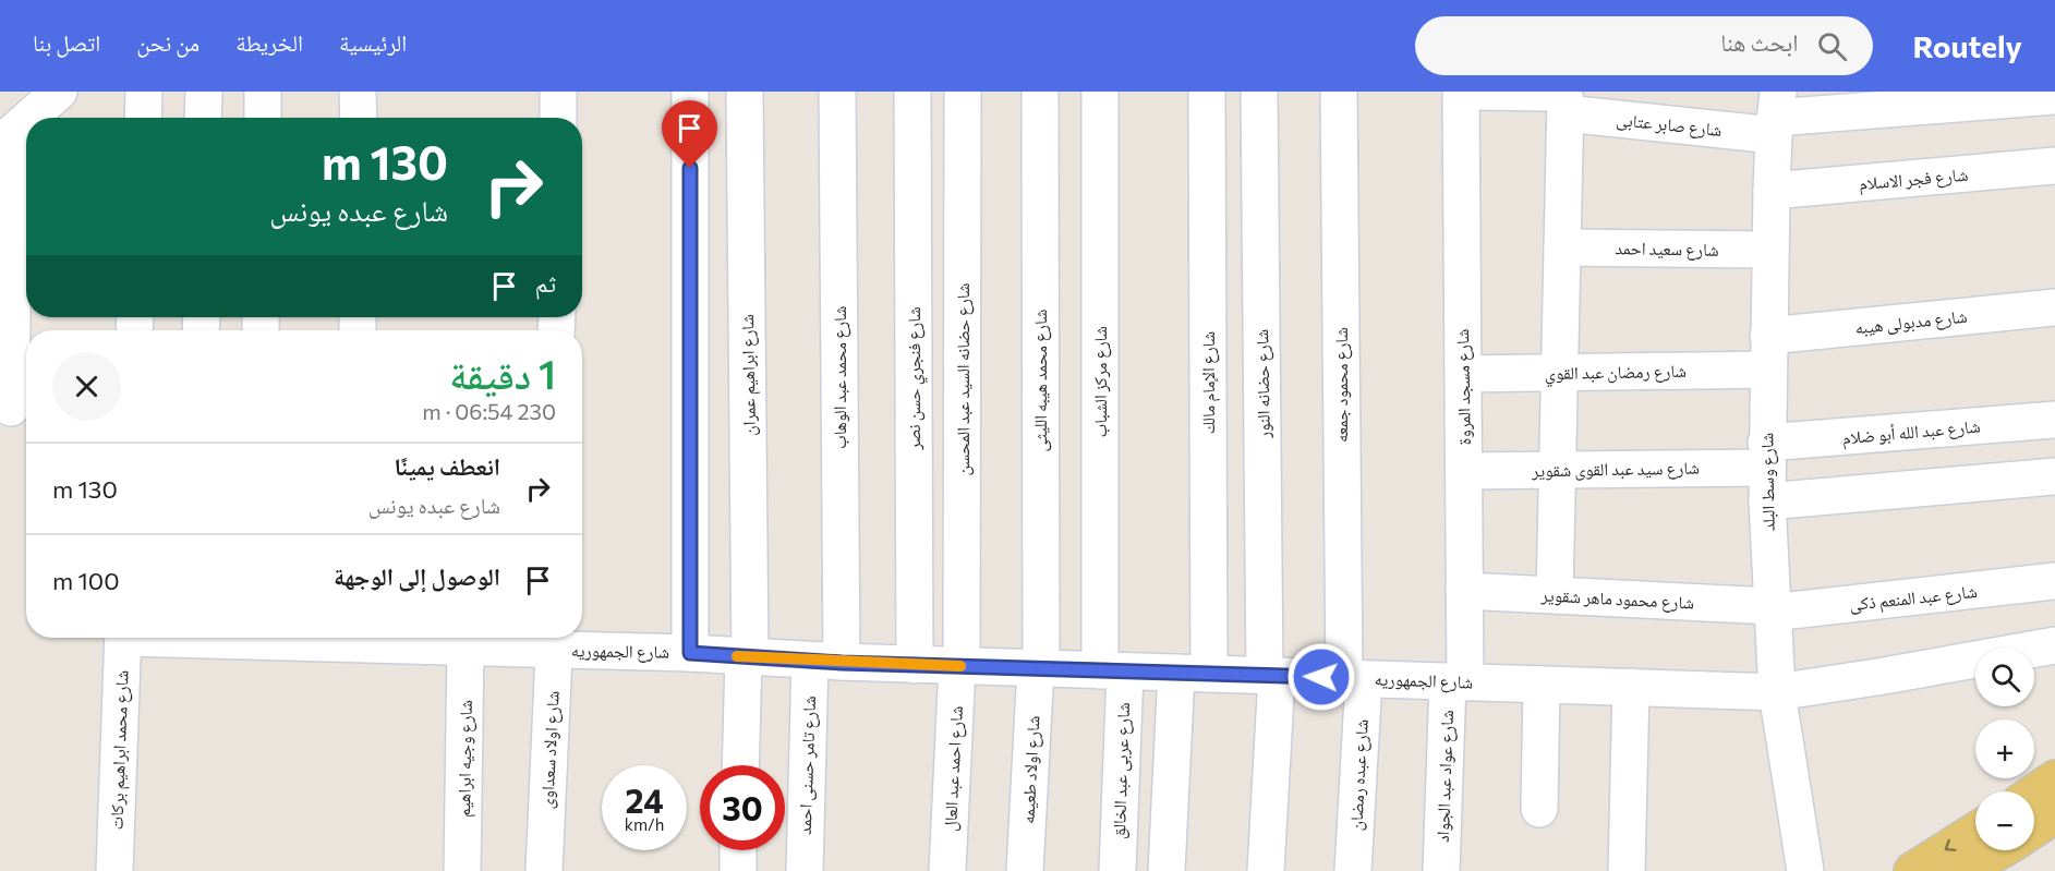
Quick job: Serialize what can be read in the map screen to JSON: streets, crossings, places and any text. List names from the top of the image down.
{
  "streets": {
    "street": [
      "شارع صابر عتابى",
      "شارع فجر الاسلام",
      "شارع سعيد احمد",
      "شارع مدبولى هيبه",
      "شارع رمضان عبد القوي",
      "شارع ابراهيم عمران",
      "شارع محمد عبد الوهاب",
      "شارع فنجري حسن نصر",
      "شارع حضانه السيد عبد المحسن",
      "شارع محمد هيبه الليثى",
      "شارع مركز الشباب",
      "شارع الإمام مالك",
      "شارع حضانه النور",
      "شارع محمود جمعه",
      "شارع مسجد المروة",
      "شارع عبد الله أبو ضلام",
      "شارع سيد عبد القوى شقوير",
      "شارع وسط البلد",
      "شارع عبد المنعم ذكى",
      "شارع محمود ماهر شقوير",
      "شارع الجمهوريه",
      "شارع محمد ابراهيم بركات",
      "شارع اولاد سعداوى",
      "شارع وجيه ابراهيم",
      "شارع تامر حسنى احمد",
      "شارع احمد عبد العال",
      "شارع اولاد طعيمه",
      "شارع عربى عبد الخالق",
      "شارع عبده رمضان",
      "شارع عواد عبد الجواد"
    ]
  },
  "crossings": [
    ["شارع صابر عتابى", "شارع وسط البلد"],
    ["شارع فجر الاسلام", "شارع وسط البلد"],
    ["شارع سعيد احمد", "شارع وسط البلد"],
    ["شارع مدبولى هيبه", "شارع رمضان عبد القوي"],
    ["شارع مدبولى هيبه", "شارع وسط البلد"],
    ["شارع رمضان عبد القوي", "شارع مسجد المروة"],
    ["شارع رمضان عبد القوي", "شارع وسط البلد"],
    ["شارع ابراهيم عمران", "شارع الجمهوريه"],
    ["شارع محمد عبد الوهاب", "شارع الجمهوريه"],
    ["شارع محمد عبد الوهاب", "شارع تامر حسنى احمد"],
    ["شارع فنجري حسن نصر", "شارع الجمهوريه"],
    ["شارع حضانه السيد عبد المحسن", "شارع الجمهوريه"],
    ["شارع حضانه السيد عبد المحسن", "شارع احمد عبد العال"],
    ["شارع محمد هيبه الليثى", "شارع الجمهوريه"],
    ["شارع محمد هيبه الليثى", "شارع اولاد طعيمه"],
    ["شارع مركز الشباب", "شارع الجمهوريه"],
    ["شارع مركز الشباب", "شارع عربى عبد الخالق"],
    ["شارع الإمام مالك", "شارع الجمهوريه"],
    ["شارع حضانه النور", "شارع الجمهوريه"],
    ["شارع محمود جمعه", "شارع الجمهوريه"],
    ["شارع محمود جمعه", "شارع عبده رمضان"],
    ["شارع مسجد المروة", "شارع سيد عبد القوى شقوير"],
    ["شارع مسجد المروة", "شارع محمود ماهر شقوير"],
    ["شارع مسجد المروة", "شارع الجمهوريه"],
    ["شارع مسجد المروة", "شارع عواد عبد الجواد"],
    ["شارع عبد الله أبو ضلام", "شارع سيد عبد القوى شقوير"],
    ["شارع عبد الله أبو ضلام", "شارع وسط البلد"],
    ["شارع سيد عبد القوى شقوير", "شارع وسط البلد"],
    ["شارع وسط البلد", "شارع عبد المنعم ذكى"],
    ["شارع وسط البلد", "شارع محمود ماهر شقوير"],
    ["شارع وسط البلد", "شارع الجمهوريه"],
    ["شارع عبد المنعم ذكى", "شارع محمود ماهر شقوير"],
    ["شارع الجمهوريه", "شارع اولاد سعداوى"],
    ["شارع الجمهوريه", "شارع وجيه ابراهيم"],
    ["شارع الجمهوريه", "شارع تامر حسنى احمد"],
    ["شارع الجمهوريه", "شارع احمد عبد العال"],
    ["شارع الجمهوريه", "شارع اولاد طعيمه"],
    ["شارع الجمهوريه", "شارع عربى عبد الخالق"],
    ["شارع الجمهوريه", "شارع عبده رمضان"],
    ["شارع الجمهوريه", "شارع عواد عبد الجواد"]
  ],
  "page": {
    "header": "Routely",
    "search": "ابحث هنا",
    "nav": [
      "الرئيسية",
      "الخريطة",
      "من نحن",
      "اتصل بنا"
    ],
    "turn": ["130 m", "شارع عبده يونس"],
    "then": "ثم",
    "heading": ["1 دقيقة", "230 m · 06:54"],
    "list": [
      {
        "name": "انعطف يمينًا",
        "note": "شارع عبده يونس",
        "value": "130 m"
      },
      {
        "name": "الوصول إلى الوجهة",
        "value": "100 m"
      }
    ],
    "map_buttons": ["+", "−"],
    "speed": "24 km/h",
    "limit": "30"
  }
}
